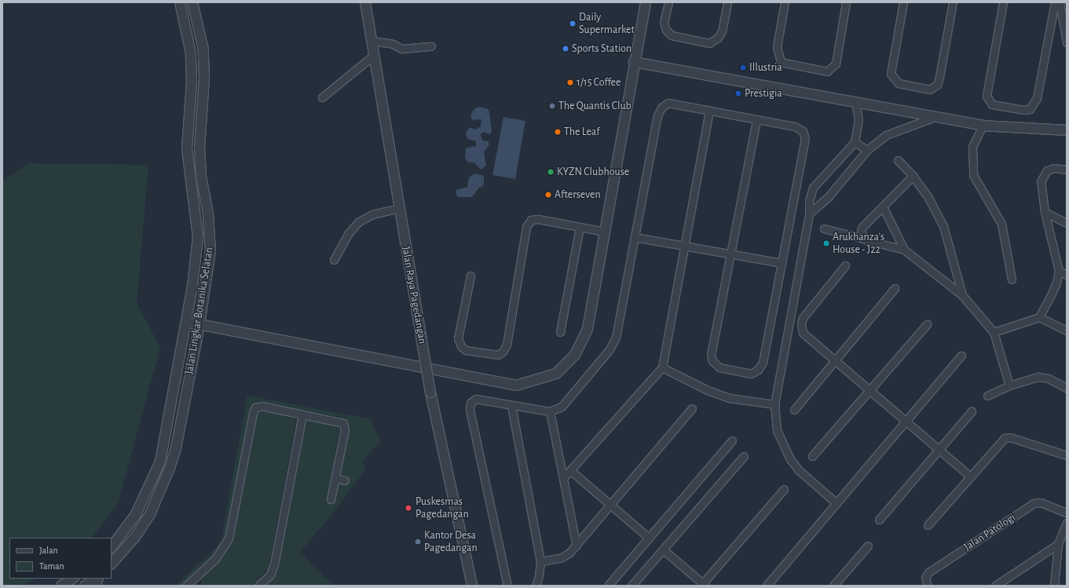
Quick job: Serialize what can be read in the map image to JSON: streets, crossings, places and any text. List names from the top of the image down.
{
  "streets": {
    "street": ["Jalan Raya Pagedangan", "Jalan Lingkar Botanika Selatan", "Jalan Patologi"]
  },
  "places": [
    "Daily Supermarket",
    "Sports Station",
    "Illustria",
    "1/15 Coffee",
    "Prestigia",
    "The Quantis Club",
    "The Leaf",
    "KYZN Clubhouse",
    "Afterseven",
    "Arukhanza's House - J22",
    "Puskesmas Pagedangan",
    "Kantor Desa Pagedangan"
  ],
  "legend": ["Jalan", "Taman"]
}
